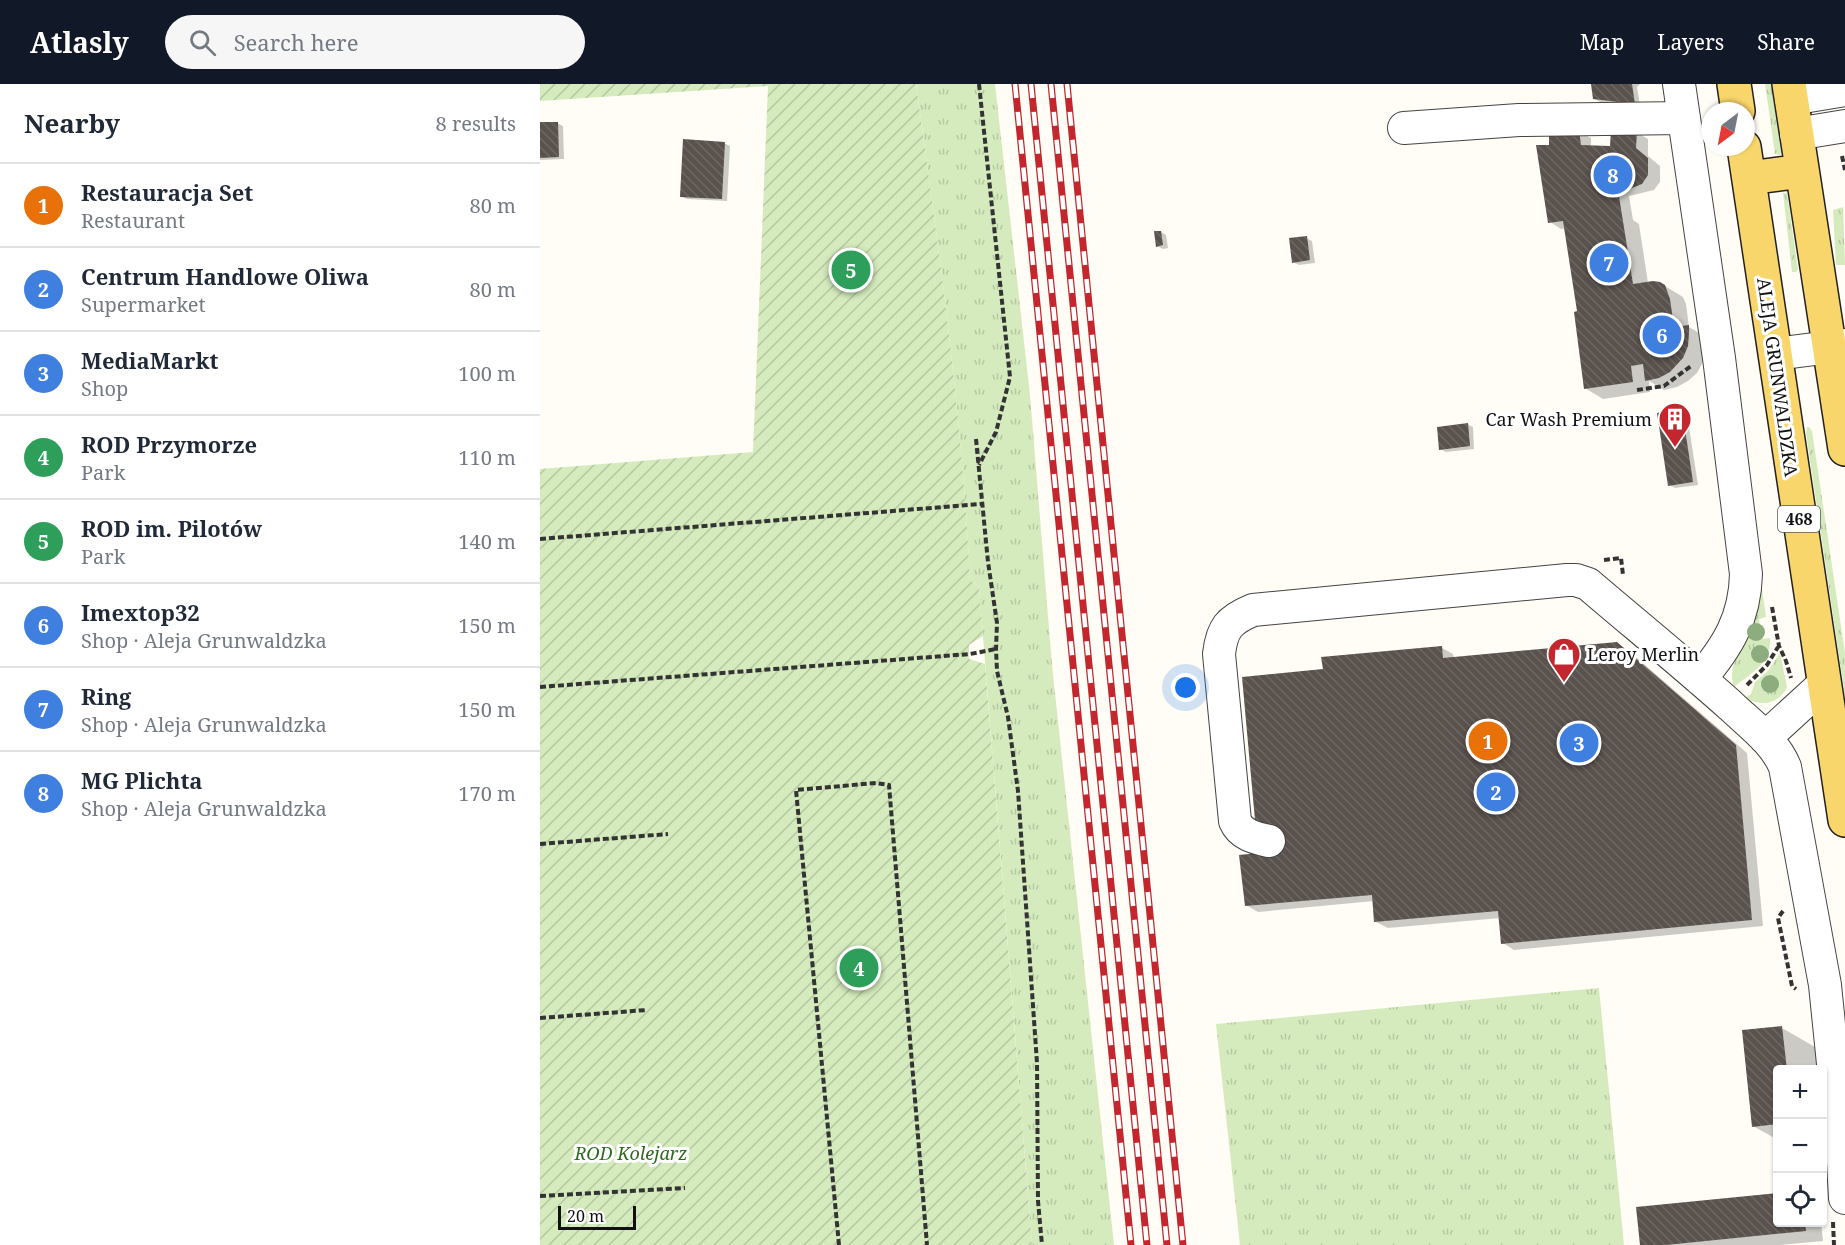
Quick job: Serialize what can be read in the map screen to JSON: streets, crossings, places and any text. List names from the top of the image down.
{
  "streets": {
    "main road": ["ALEJA GRUNWALDZKA", "468"]
  },
  "parks": ["ROD Kolejarz"],
  "places": {
    "building": ["Car Wash Premium"],
    "shop": ["Leroy Merlin"]
  },
  "scale_bar": "20 m",
  "north": "bottom left",
  "page": {
    "header": "Atlasly",
    "search": "Search here",
    "nav": ["Map", "Layers", "Share"],
    "heading": ["Nearby", "8 results"],
    "pins": [
      "8",
      "7",
      "5",
      "6",
      "1",
      "3",
      "2",
      "4"
    ],
    "list": [
      {
        "mark": "1",
        "name": "Restauracja Set",
        "note": "Restaurant",
        "value": "80 m"
      },
      {
        "mark": "2",
        "name": "Centrum Handlowe Oliwa",
        "note": "Supermarket",
        "value": "80 m"
      },
      {
        "mark": "3",
        "name": "MediaMarkt",
        "note": "Shop",
        "value": "100 m"
      },
      {
        "mark": "4",
        "name": "ROD Przymorze",
        "note": "Park",
        "value": "110 m"
      },
      {
        "mark": "5",
        "name": "ROD im. Pilotów",
        "note": "Park",
        "value": "140 m"
      },
      {
        "mark": "6",
        "name": "Imextop32",
        "note": "Shop · Aleja Grunwaldzka",
        "value": "150 m"
      },
      {
        "mark": "7",
        "name": "Ring",
        "note": "Shop · Aleja Grunwaldzka",
        "value": "150 m"
      },
      {
        "mark": "8",
        "name": "MG Plichta",
        "note": "Shop · Aleja Grunwaldzka",
        "value": "170 m"
      }
    ],
    "map_buttons": ["+", "−"],
    "scale": "20 m"
  }
}
